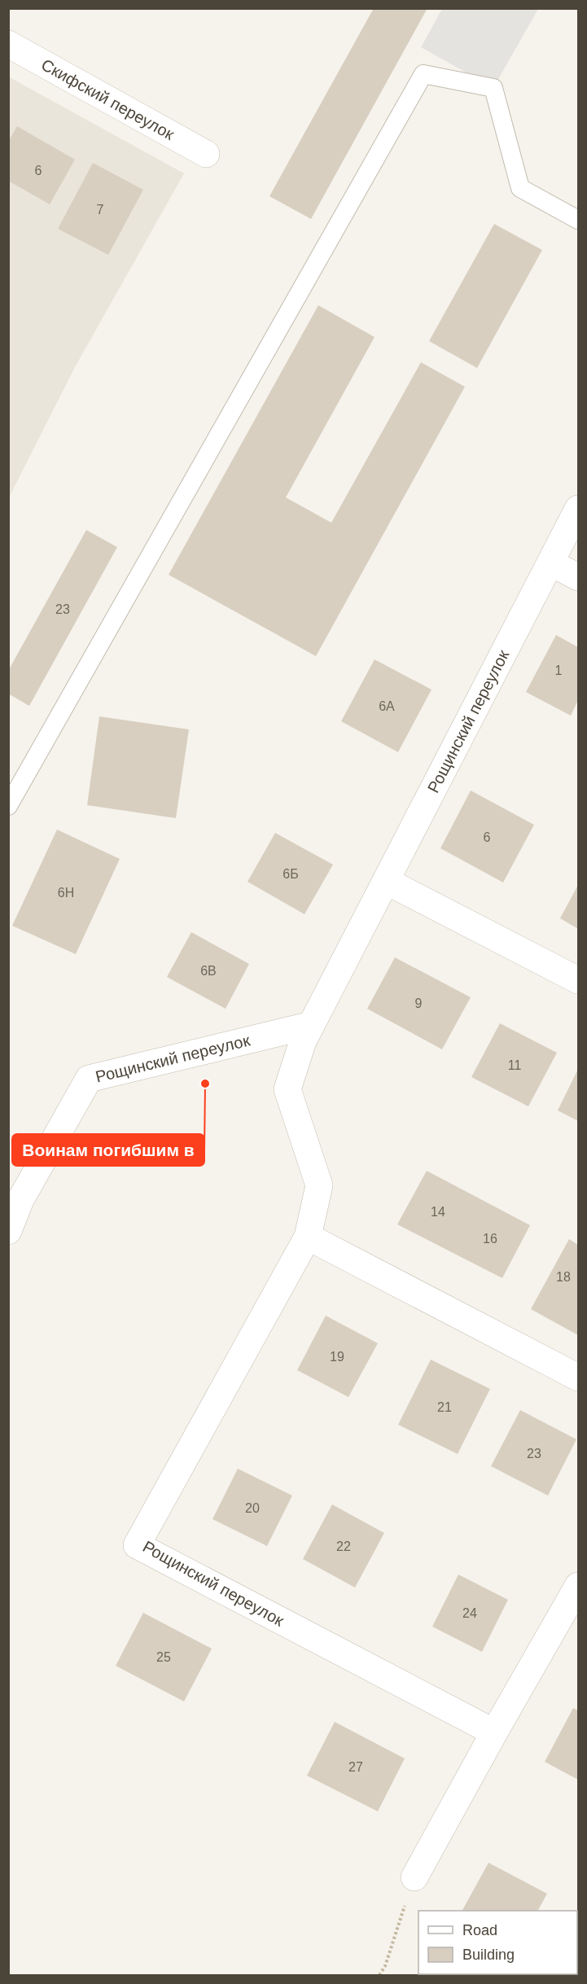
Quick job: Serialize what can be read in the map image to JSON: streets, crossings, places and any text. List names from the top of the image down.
{
  "streets": {
    "street": ["Скифский переулок", "Рощинский переулок"]
  },
  "places": ["Воинам погибшим в"],
  "house_numbers": [
    "6",
    "7",
    "23",
    "1",
    "6А",
    "6",
    "6Б",
    "6Н",
    "6В",
    "9",
    "11",
    "14",
    "16",
    "18",
    "19",
    "21",
    "23",
    "20",
    "22",
    "24",
    "25",
    "27"
  ],
  "legend": ["Road", "Building"]
}
